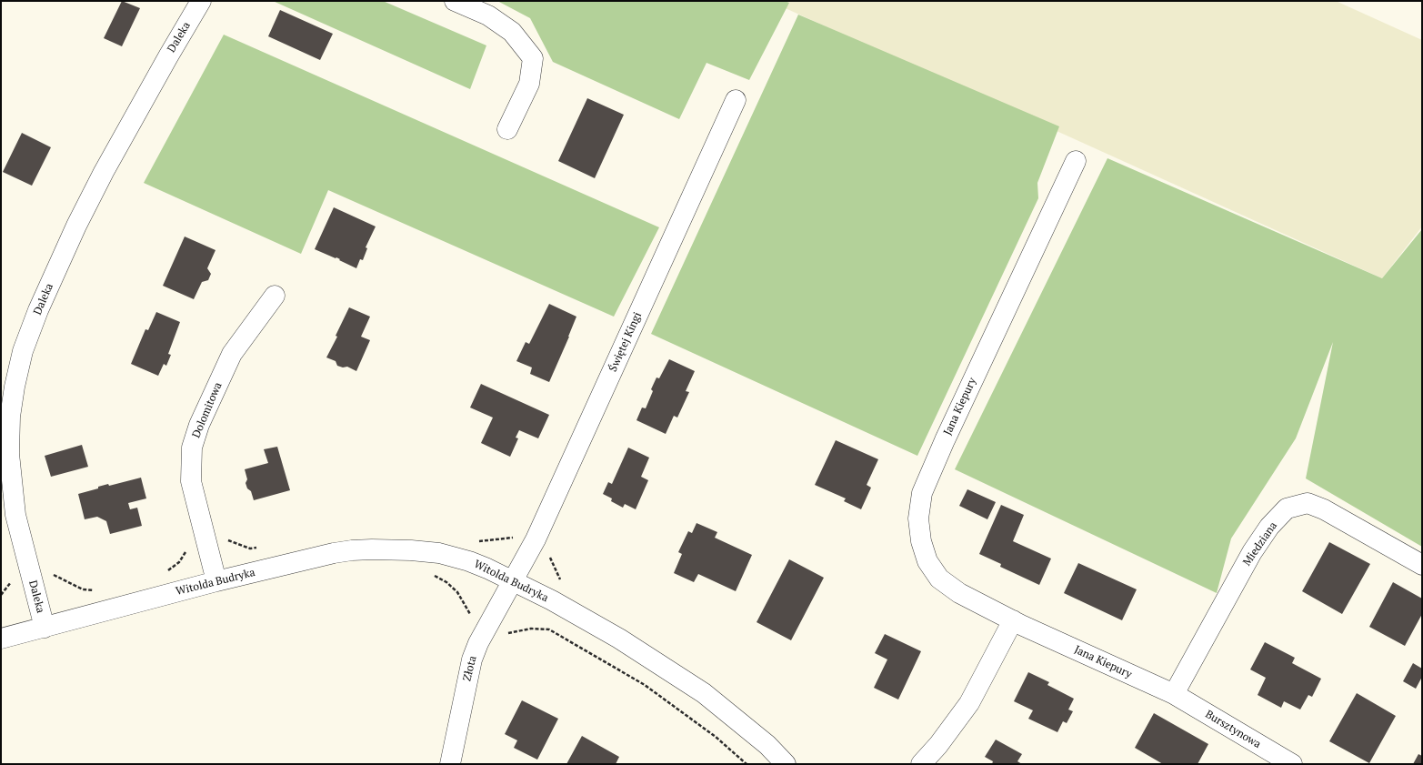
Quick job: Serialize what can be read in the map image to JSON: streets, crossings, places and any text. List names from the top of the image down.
{
  "streets": {
    "street": [
      "Daleka",
      "Świętej Kingi",
      "Jana Kiepury",
      "Dolomitowa",
      "Miedziana",
      "Witolda Budryka",
      "Złota",
      "Bursztynowa"
    ]
  },
  "crossings": [
    ["Daleka", "Witolda Budryka"],
    ["Świętej Kingi", "Witolda Budryka"],
    ["Świętej Kingi", "Złota"],
    ["Jana Kiepury", "Miedziana"],
    ["Jana Kiepury", "Bursztynowa"],
    ["Dolomitowa", "Witolda Budryka"],
    ["Miedziana", "Bursztynowa"],
    ["Witolda Budryka", "Złota"]
  ]
}
